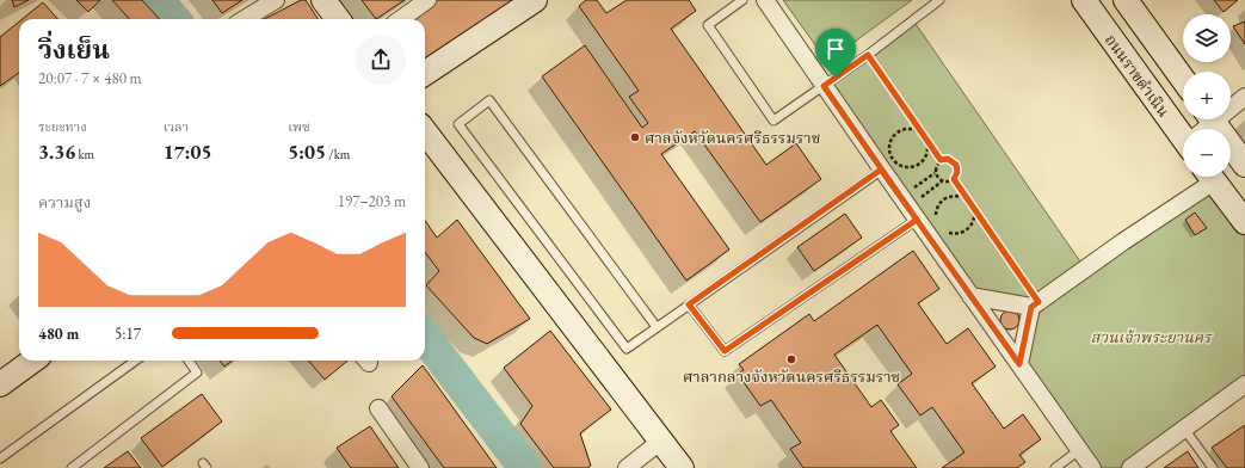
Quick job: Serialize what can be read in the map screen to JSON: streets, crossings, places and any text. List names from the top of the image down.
{
  "streets": {
    "street": ["ถนนราขดำเนิน"]
  },
  "parks": ["สวนเจ้าพระยานคร"],
  "places": ["ศาลจังหวัดนครศรีธรรมราช", "ศาลากลางจังหวัดนครศรีธรรมราช"],
  "page": {
    "map_buttons": ["+", "−"],
    "heading": ["วิ่งเย็น", "20:07 · 7 × 480 m"],
    "stats": [
      ["ระยะทาง", "3.36 km"],
      ["เวลา", "17:05"],
      ["เพซ", "5:05 /km"]
    ],
    "chart": ["ความสูง", "197–203 m"],
    "list": [
      {
        "name": "480 m",
        "note": "5:17"
      }
    ]
  }
}
